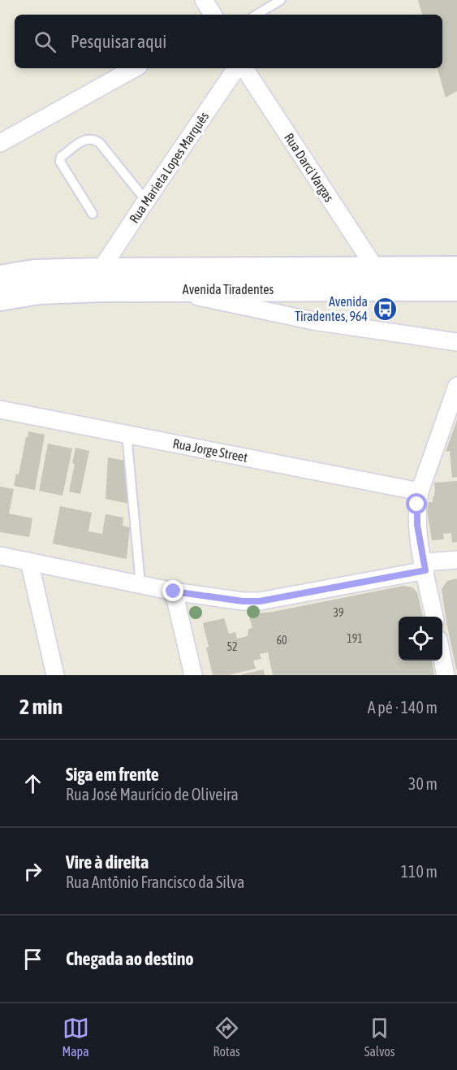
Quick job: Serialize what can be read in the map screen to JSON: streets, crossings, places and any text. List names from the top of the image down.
{
  "streets": {
    "main road": ["Avenida Tiradentes"],
    "street": ["Rua Marieta Lopes Marquês", "Rua Darci Vargas", "Rua Jorge Street"]
  },
  "crossings": [
    ["Rua Marieta Lopes Marquês", "Avenida Tiradentes"],
    ["Rua Darci Vargas", "Avenida Tiradentes"]
  ],
  "places": {
    "bus stop": ["Avenida Tiradentes, 964"]
  },
  "house_numbers": [
    "39",
    "191",
    "60",
    "52"
  ],
  "page": {
    "search": "Pesquisar aqui",
    "heading": ["2 min", "A pé · 140 m"],
    "list": [
      ["Siga em frente", "Rua José Maurício de Oliveira", "30 m"],
      ["Vire à direita", "Rua Antônio Francisco da Silva", "110 m"],
      "Chegada ao destino"
    ],
    "nav": ["Mapa", "Rotas", "Salvos"]
  }
}
